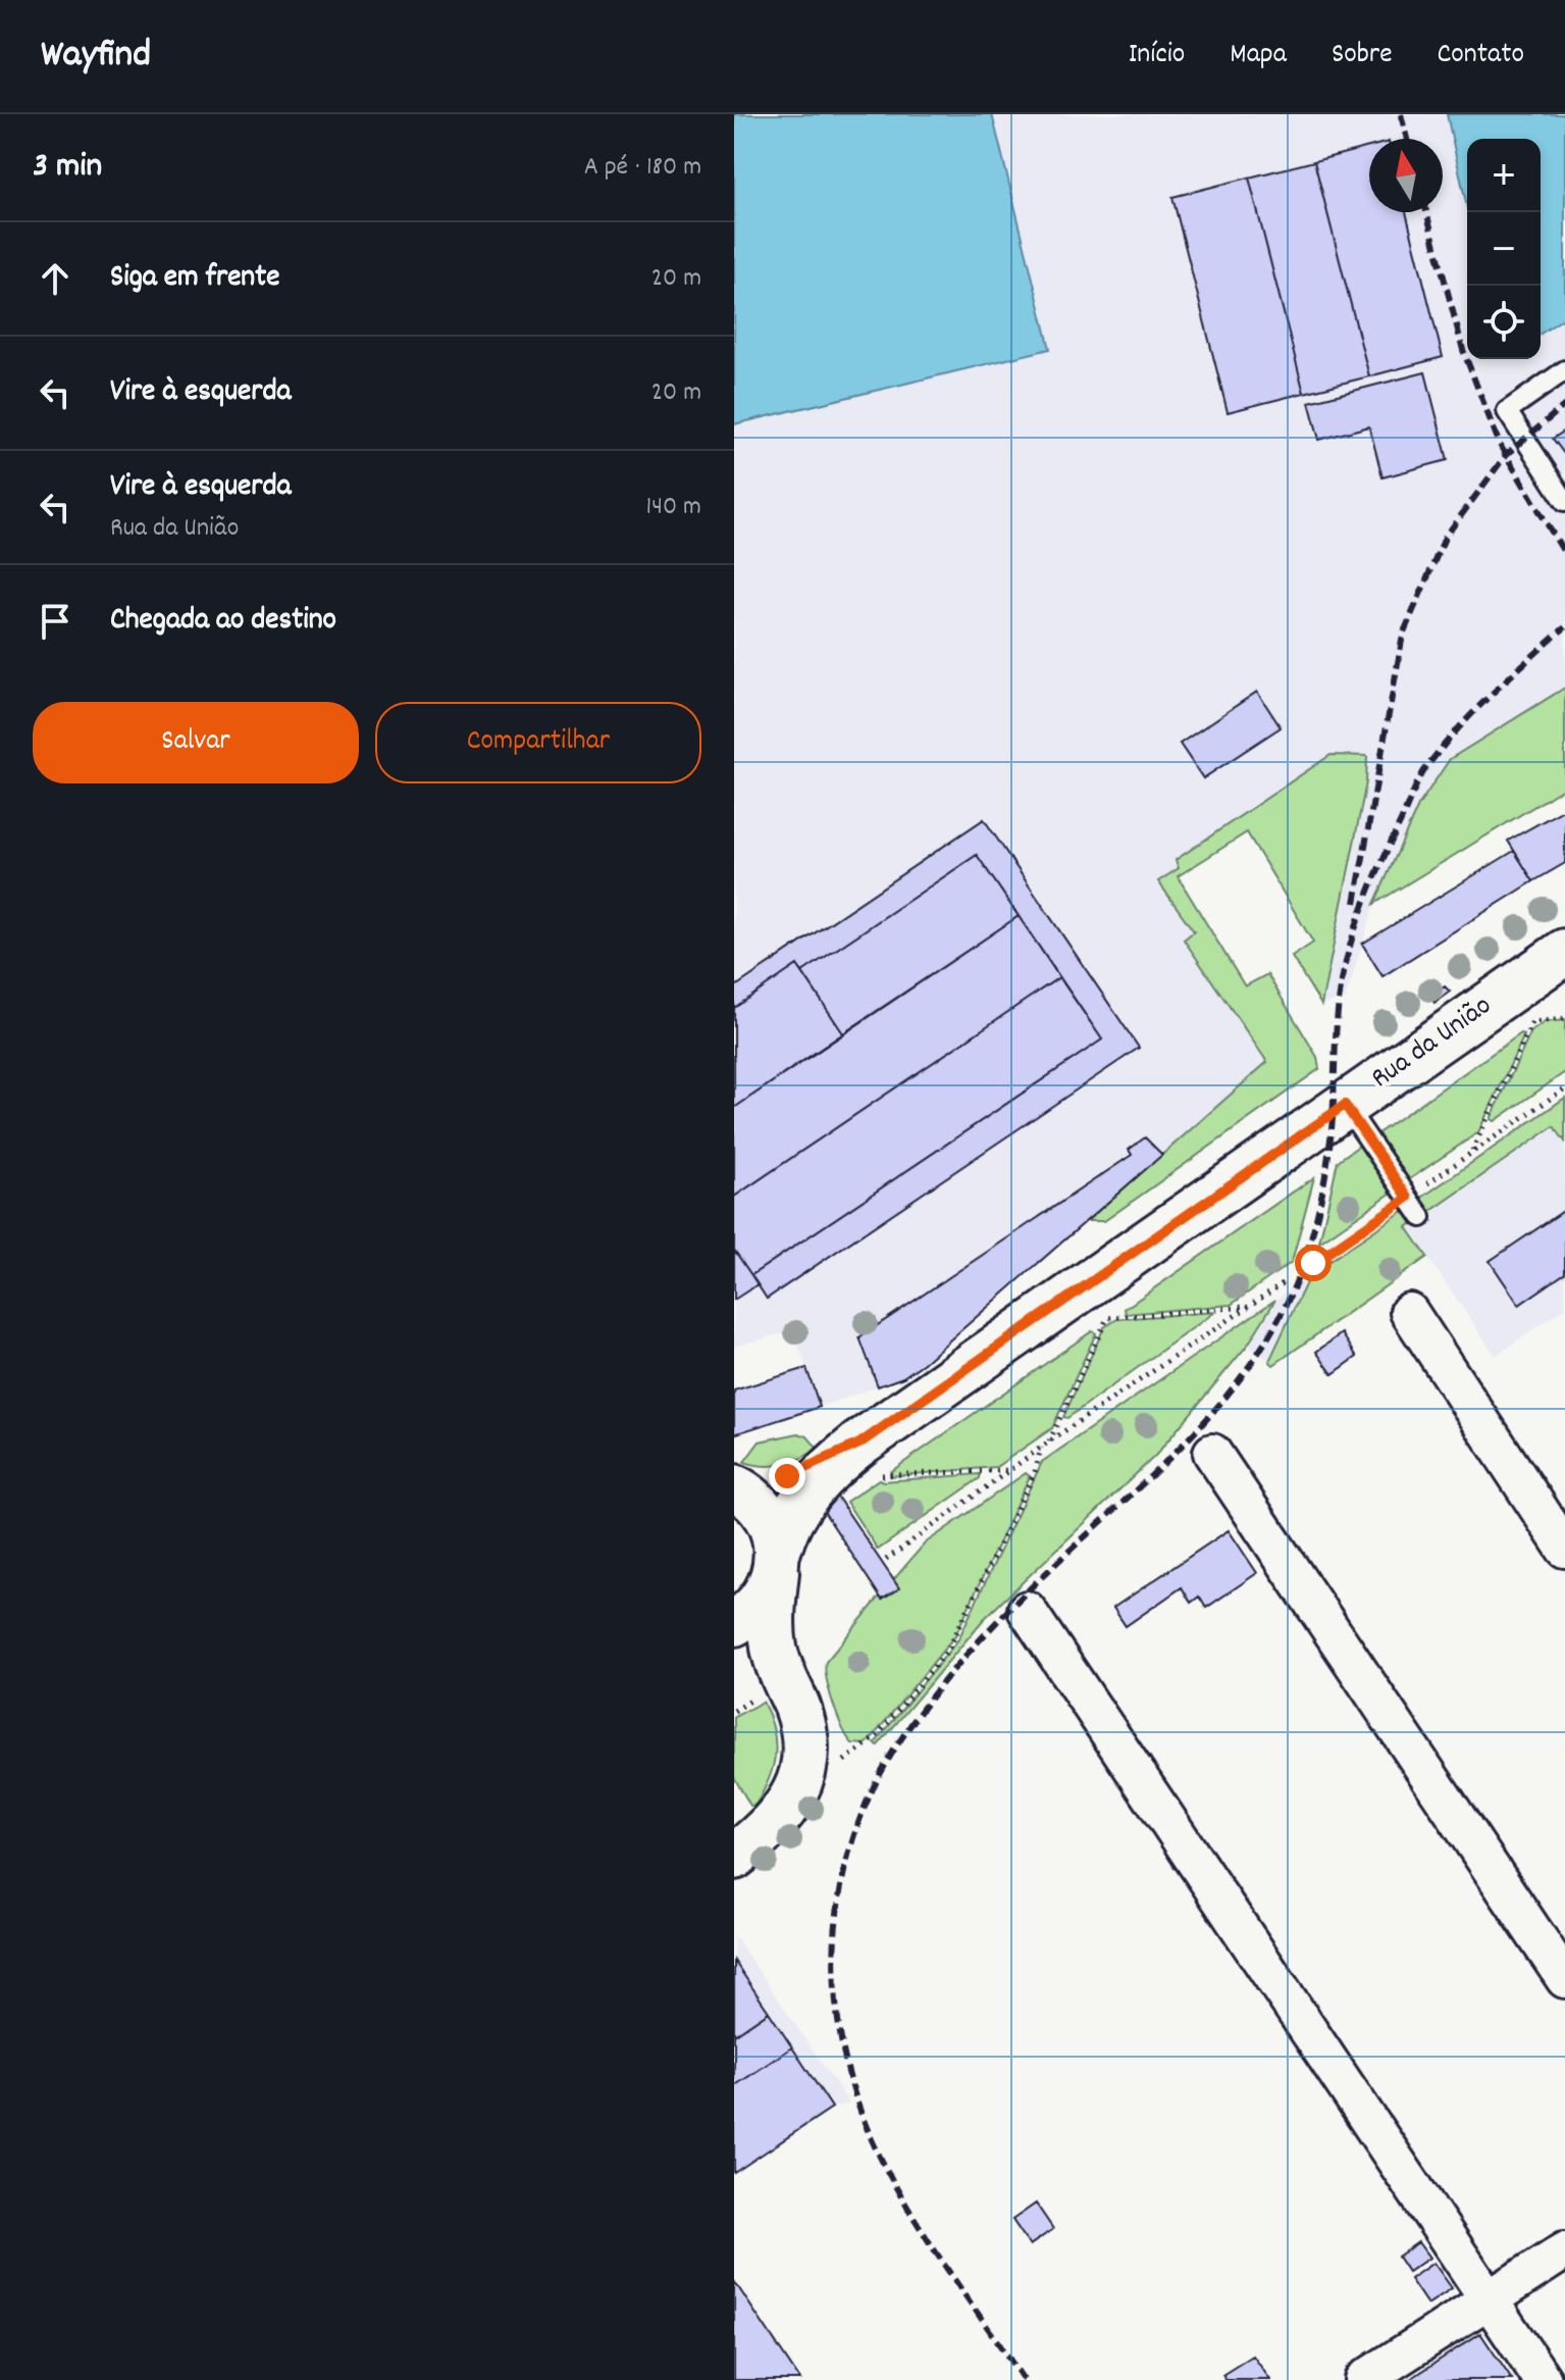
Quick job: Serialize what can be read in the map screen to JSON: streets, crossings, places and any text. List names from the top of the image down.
{
  "streets": {
    "street": ["Rua da União"]
  },
  "north": "top",
  "page": {
    "header": "Wayfind",
    "nav": [
      "Início",
      "Mapa",
      "Sobre",
      "Contato"
    ],
    "heading": ["3 min", "A pé · 180 m"],
    "map_buttons": ["+", "−"],
    "list": [
      ["Siga em frente", "20 m"],
      ["Vire à esquerda", "20 m"],
      ["Vire à esquerda", "Rua da União", "140 m"],
      "Chegada ao destino"
    ],
    "buttons": ["Salvar", "Compartilhar"]
  }
}
